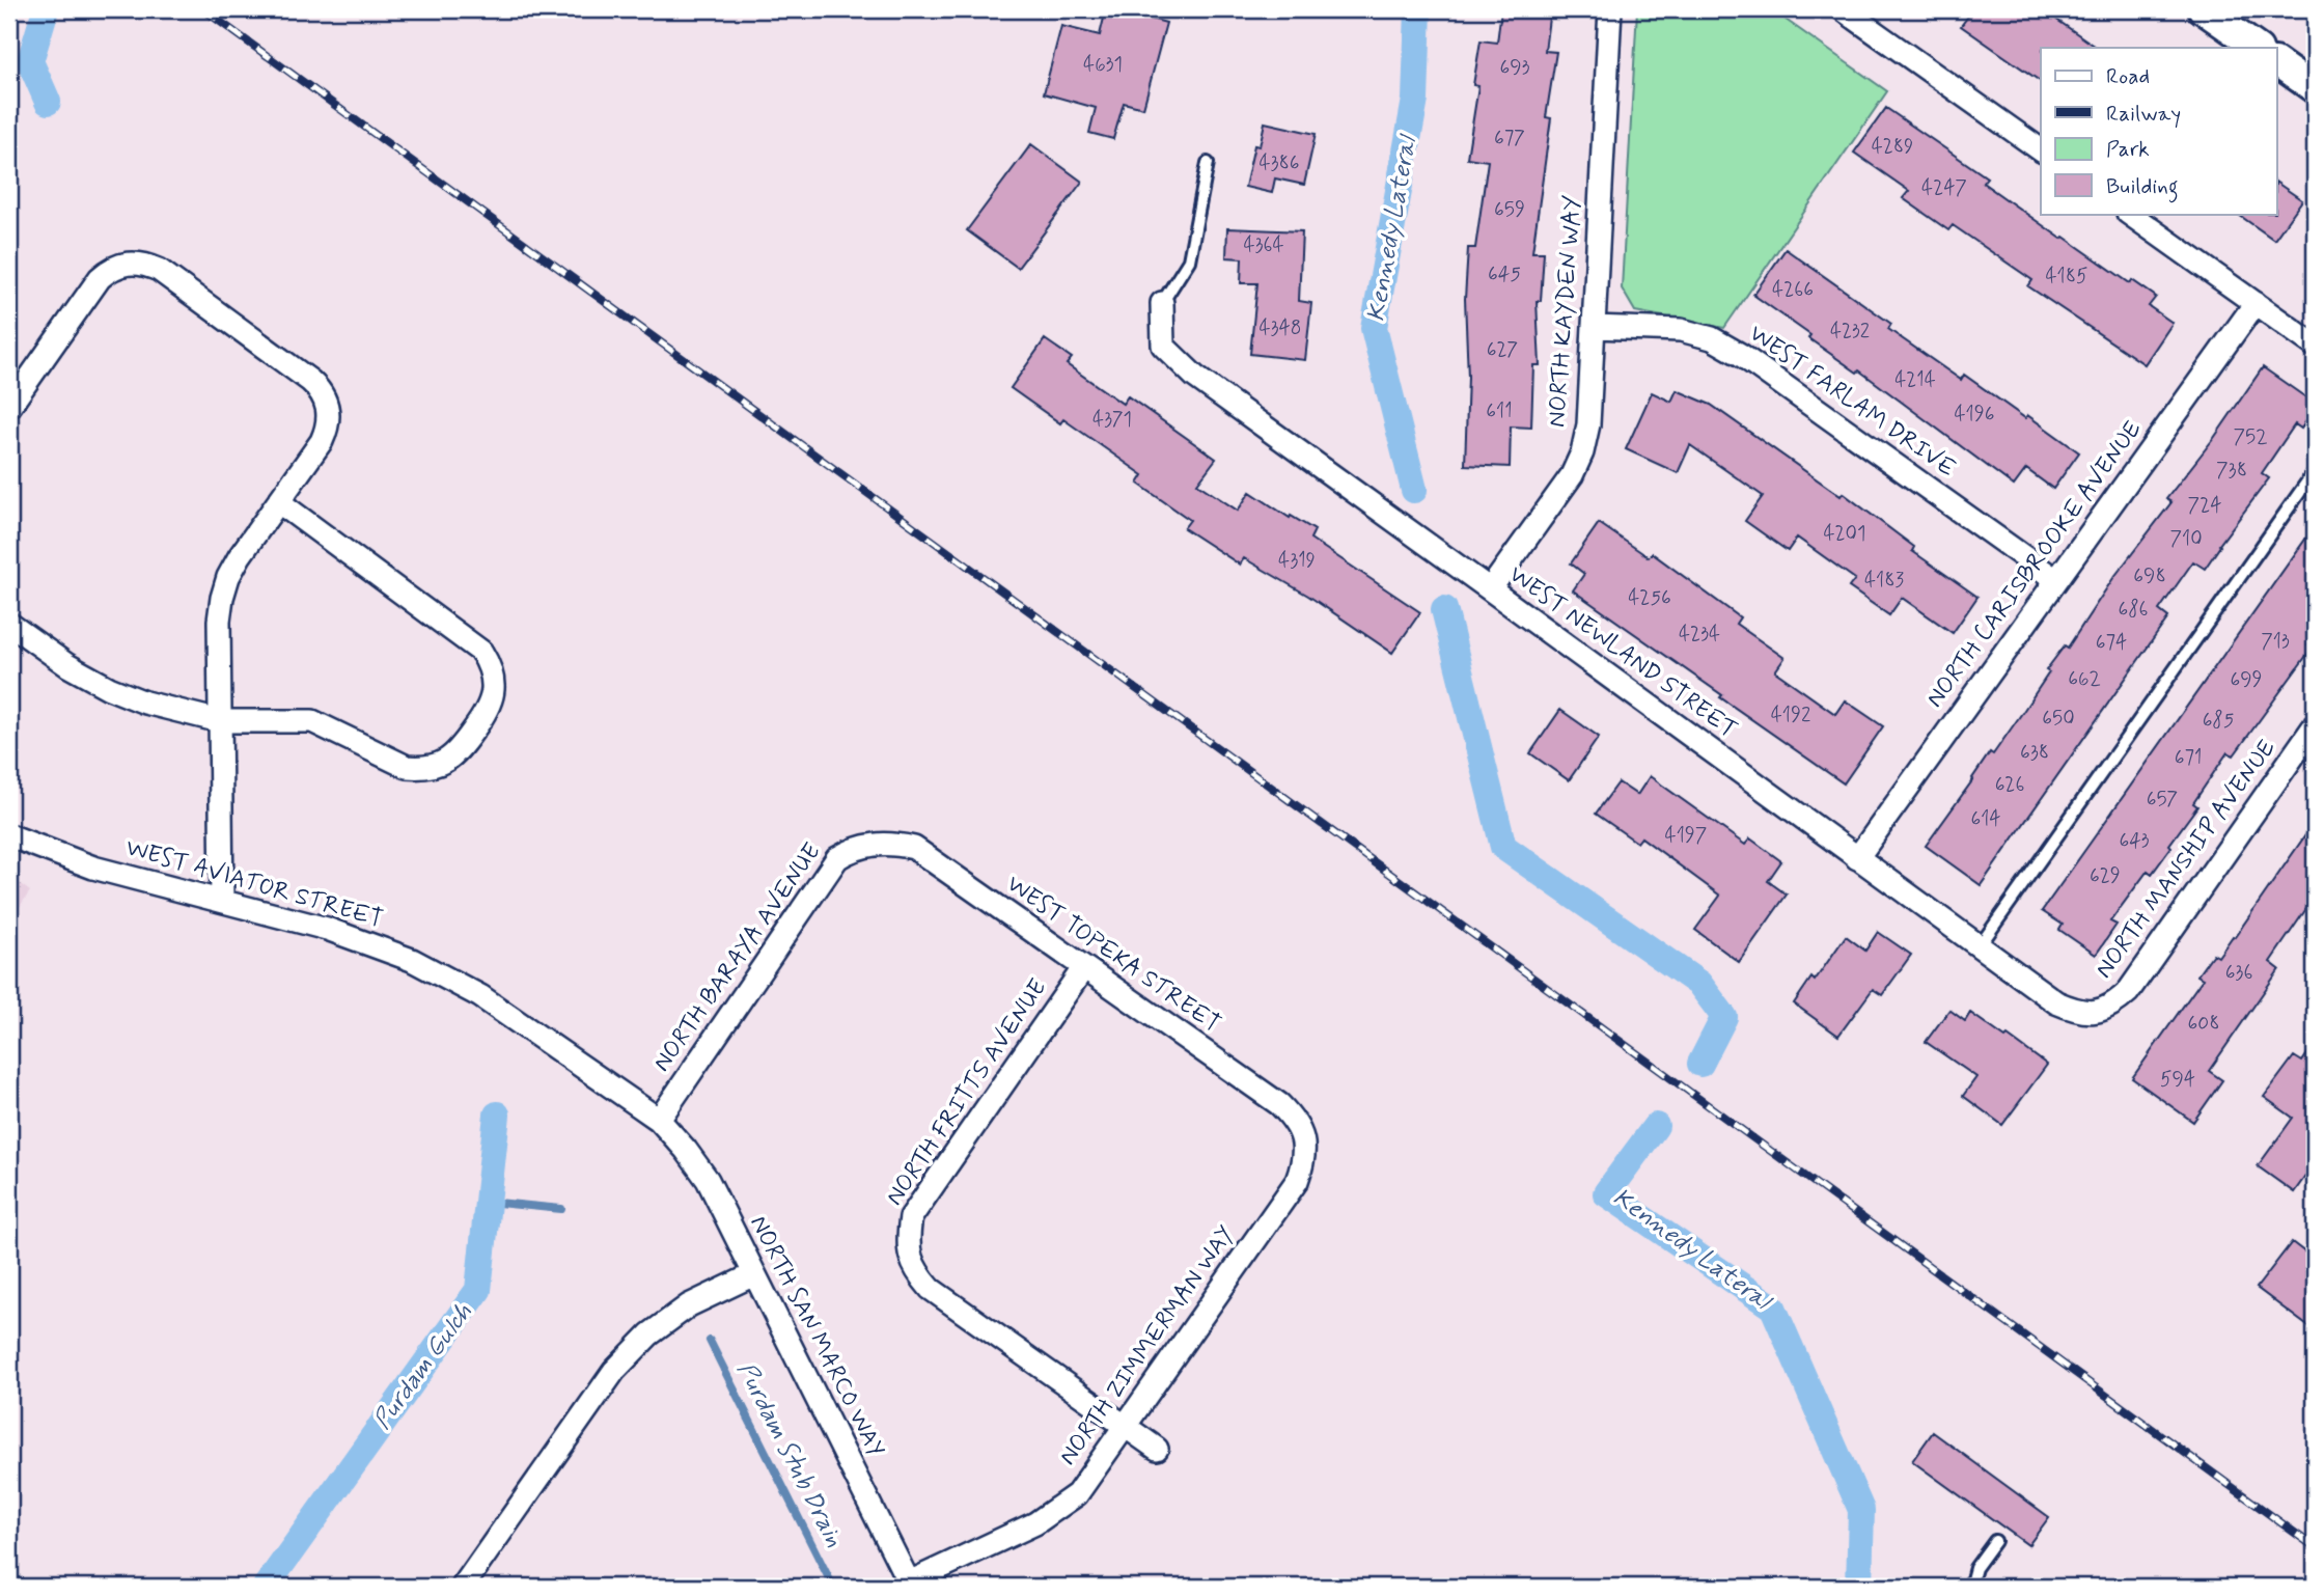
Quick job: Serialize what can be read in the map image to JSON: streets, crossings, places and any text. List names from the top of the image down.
{
  "streets": {
    "street": [
      "NORTH KAYDEN WAY",
      "WEST FARLAM DRIVE",
      "NORTH CARISBROOKE AVENUE",
      "WEST NEWLAND STREET",
      "NORTH MANSHIP AVENUE",
      "WEST AVIATOR STREET",
      "WEST TOPEKA STREET",
      "NORTH BARAYA AVENUE",
      "NORTH FRITTS AVENUE",
      "NORTH SAN MARCO WAY",
      "NORTH ZIMMERMAN WAY"
    ]
  },
  "crossings": [
    ["NORTH KAYDEN WAY", "WEST FARLAM DRIVE"],
    ["NORTH KAYDEN WAY", "WEST NEWLAND STREET"],
    ["WEST FARLAM DRIVE", "NORTH CARISBROOKE AVENUE"],
    ["NORTH CARISBROOKE AVENUE", "WEST NEWLAND STREET"],
    ["WEST NEWLAND STREET", "NORTH MANSHIP AVENUE"],
    ["WEST AVIATOR STREET", "NORTH BARAYA AVENUE"],
    ["WEST AVIATOR STREET", "NORTH SAN MARCO WAY"],
    ["WEST TOPEKA STREET", "NORTH BARAYA AVENUE"],
    ["WEST TOPEKA STREET", "NORTH FRITTS AVENUE"],
    ["WEST TOPEKA STREET", "NORTH ZIMMERMAN WAY"],
    ["NORTH BARAYA AVENUE", "NORTH SAN MARCO WAY"],
    ["NORTH FRITTS AVENUE", "NORTH ZIMMERMAN WAY"],
    ["NORTH SAN MARCO WAY", "NORTH ZIMMERMAN WAY"]
  ],
  "water": ["Kennedy Lateral", "Purdam Gulch", "Purdam Stub Drain"],
  "house_numbers": [
    "4631",
    "693",
    "677",
    "4289",
    "4386",
    "4247",
    "659",
    "4364",
    "645",
    "4185",
    "4266",
    "4348",
    "4232",
    "627",
    "4214",
    "611",
    "4196",
    "4371",
    "752",
    "738",
    "724",
    "4201",
    "710",
    "4319",
    "698",
    "4183",
    "4256",
    "686",
    "4234",
    "713",
    "674",
    "662",
    "699",
    "4192",
    "650",
    "685",
    "638",
    "671",
    "626",
    "657",
    "614",
    "4197",
    "643",
    "629",
    "636",
    "608",
    "594"
  ],
  "legend": [
    "Road",
    "Railway",
    "Park",
    "Building"
  ]
}
